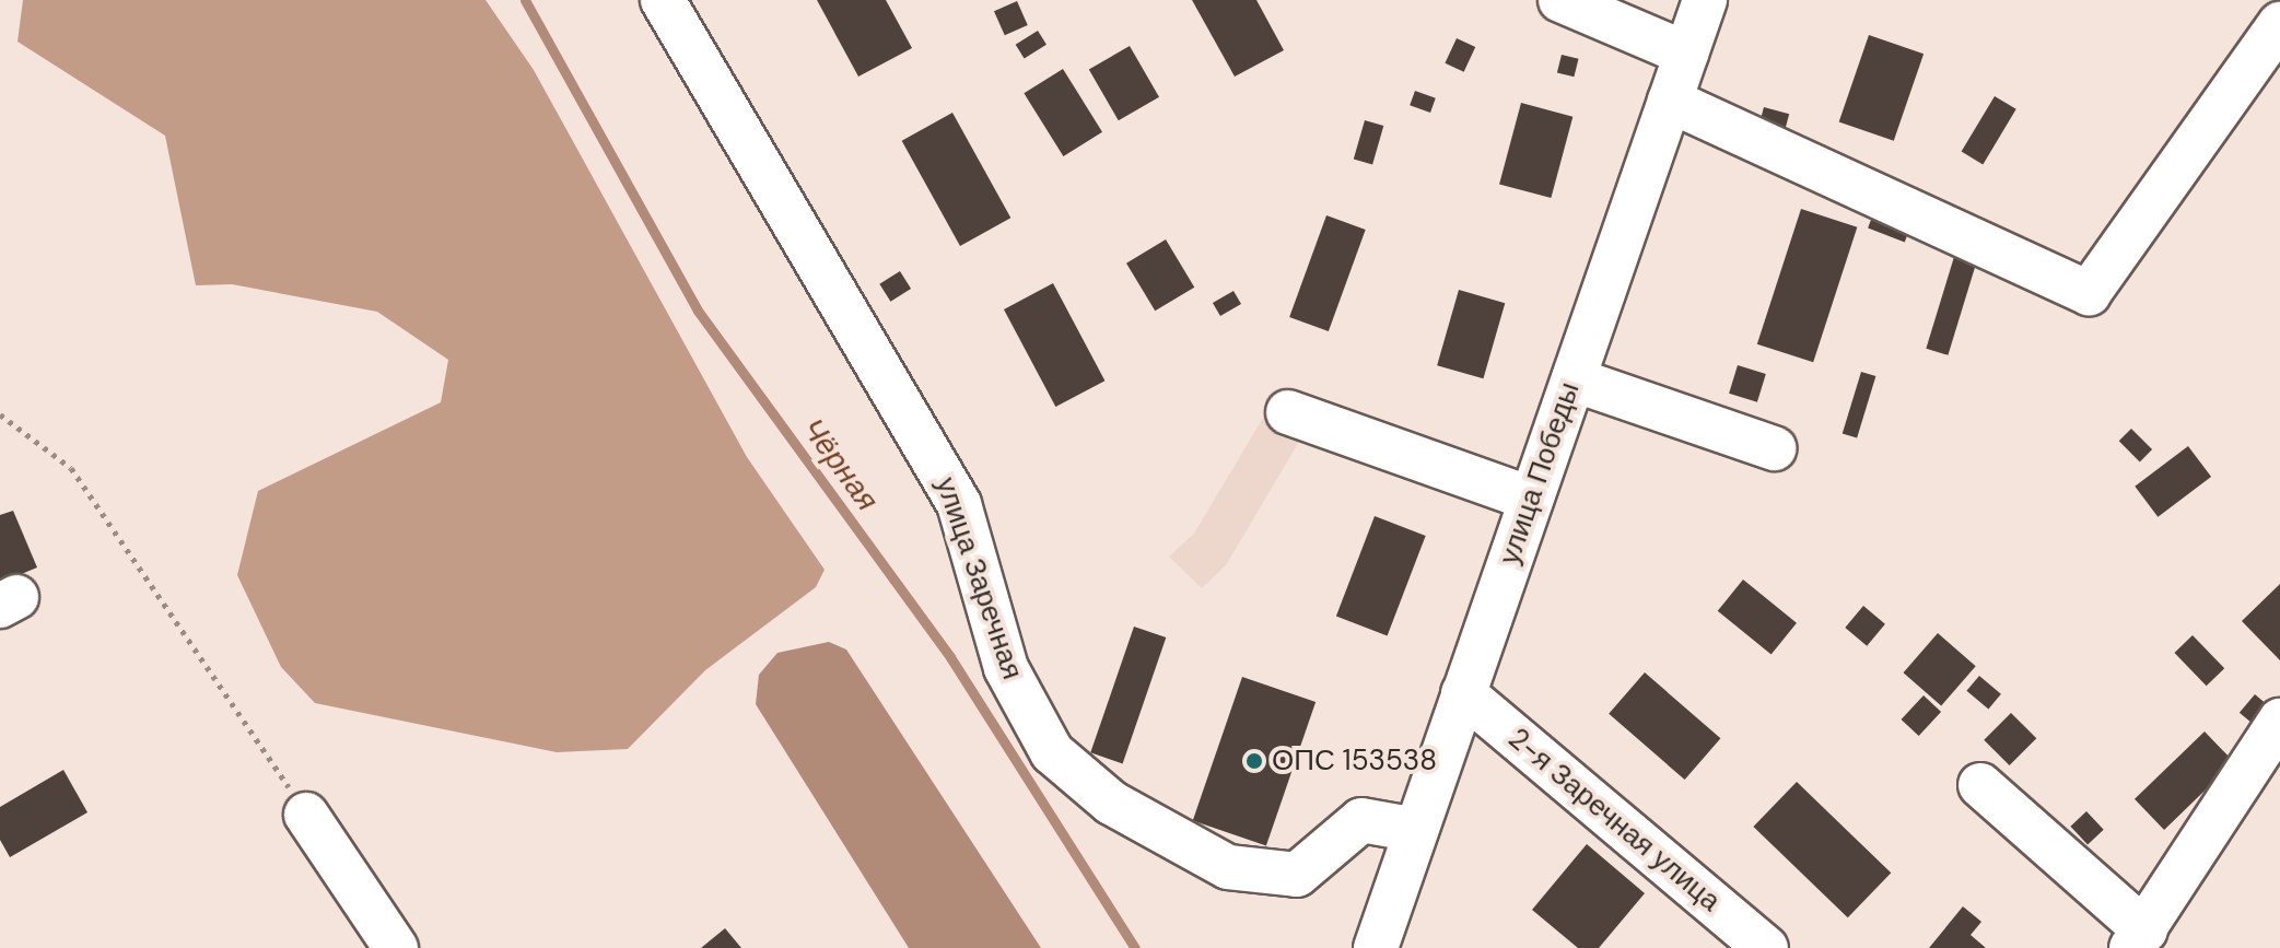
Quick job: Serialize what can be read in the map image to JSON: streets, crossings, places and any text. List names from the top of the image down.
{
  "streets": {
    "street": ["улица Победы", "улица Заречная", "2-я Заречная улица"]
  },
  "crossings": [
    ["улица Победы", "улица Заречная"],
    ["улица Победы", "2-я Заречная улица"]
  ],
  "water": ["Чёрная"],
  "places": ["ОПС 153538"]
}
